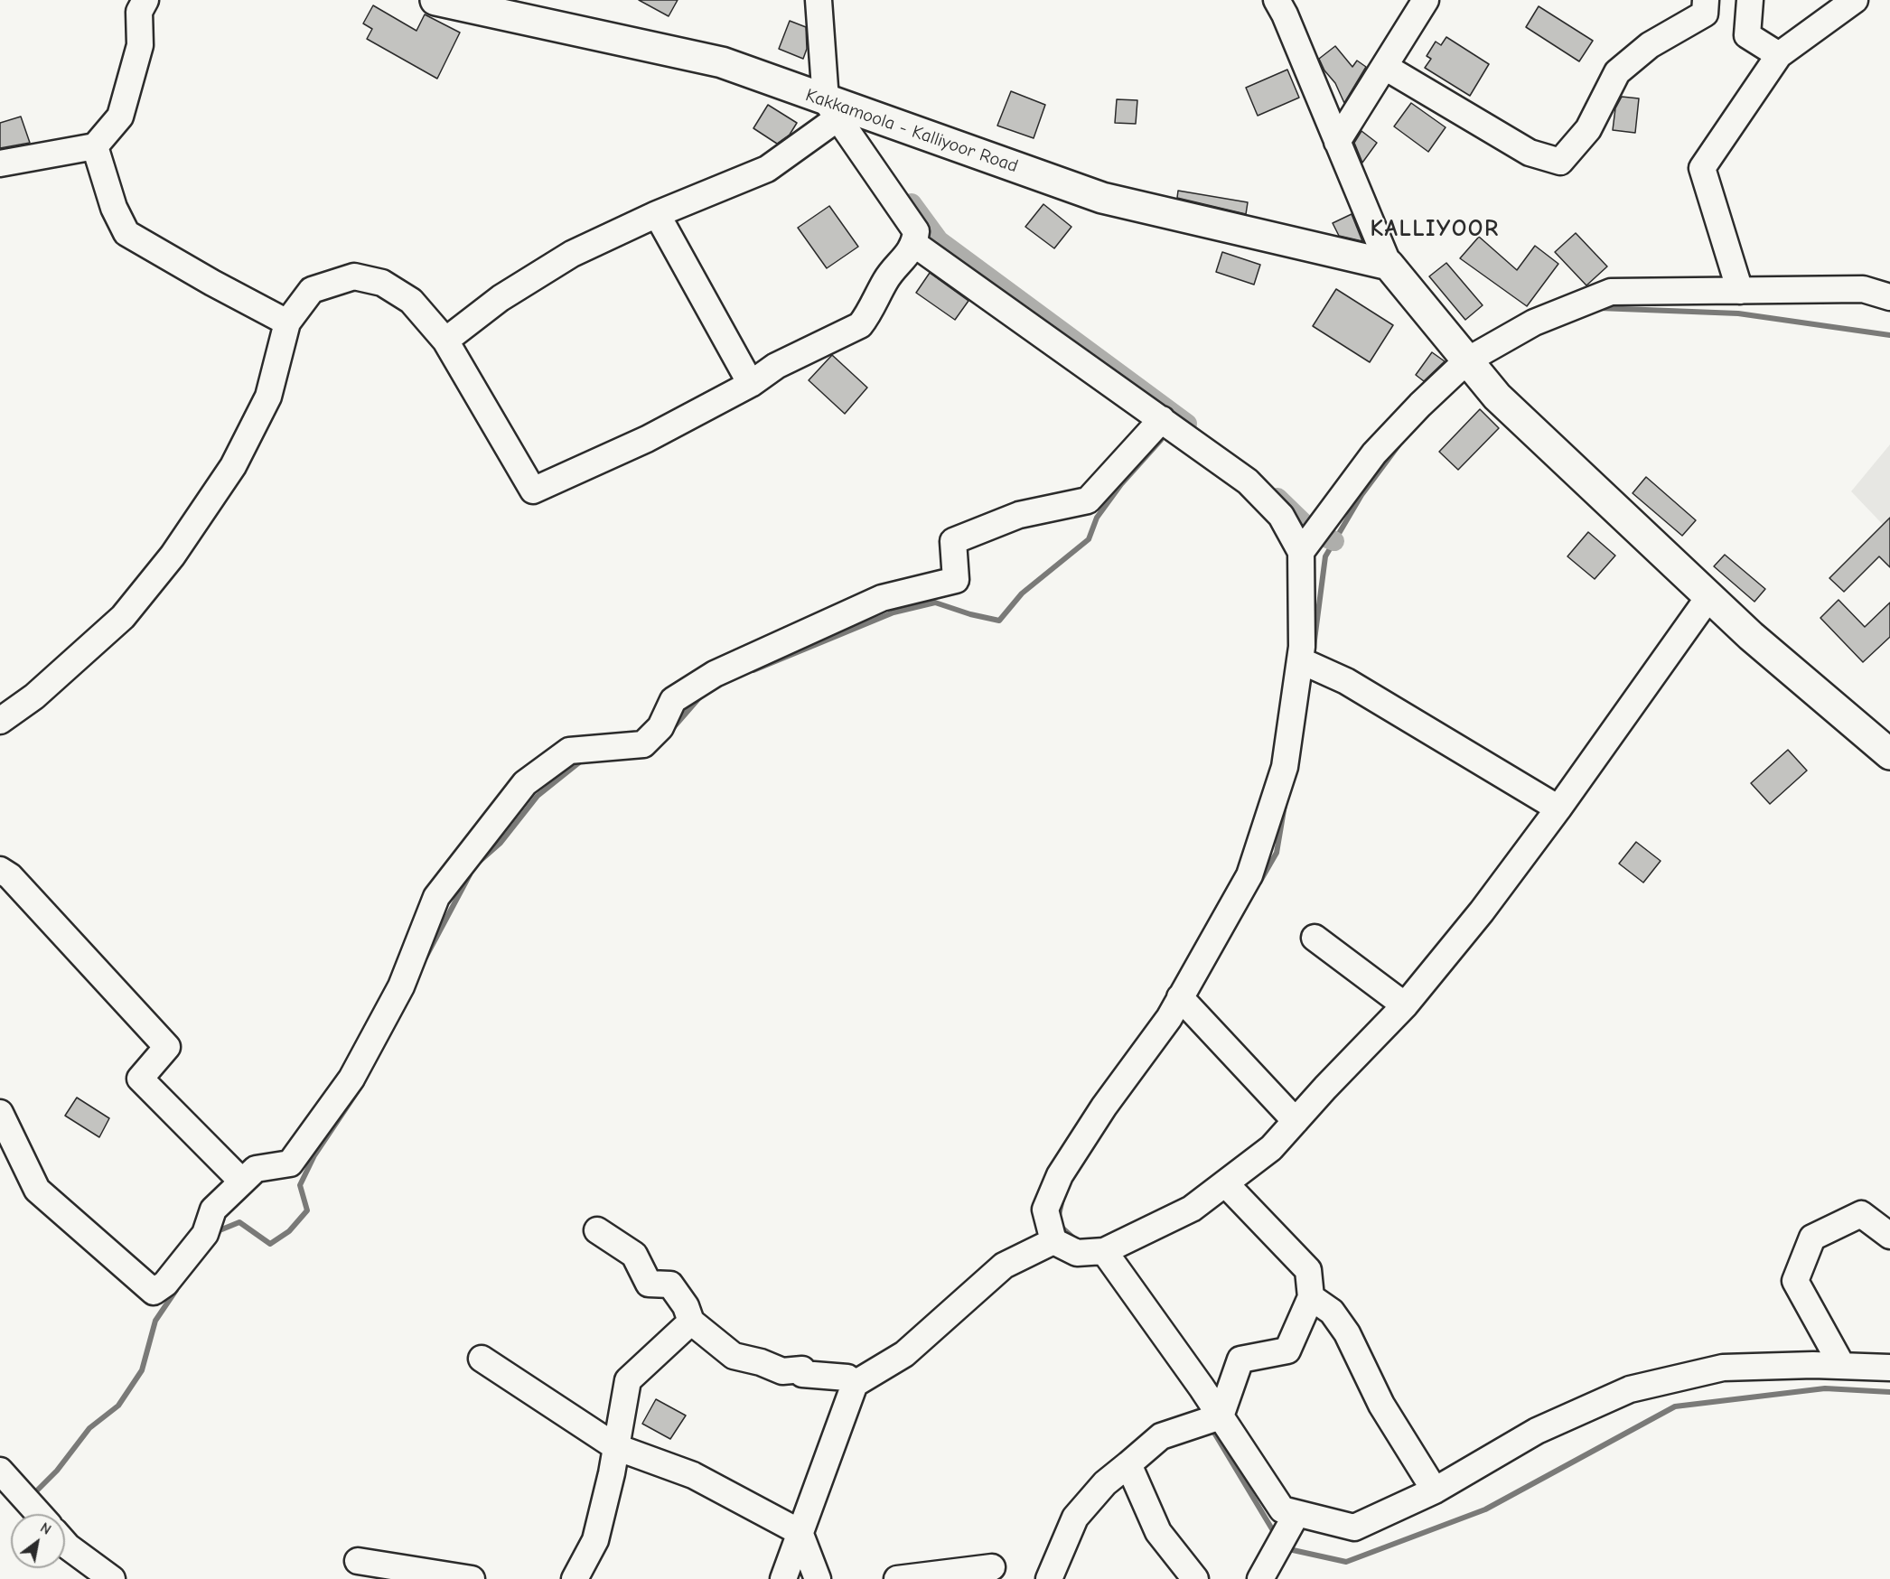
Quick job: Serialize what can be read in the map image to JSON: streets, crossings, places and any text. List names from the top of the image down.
{
  "streets": {
    "main road": ["Kakkamoola - Kalliyoor Road"]
  },
  "districts": ["KALLIYOOR"],
  "north": "top right"
}
